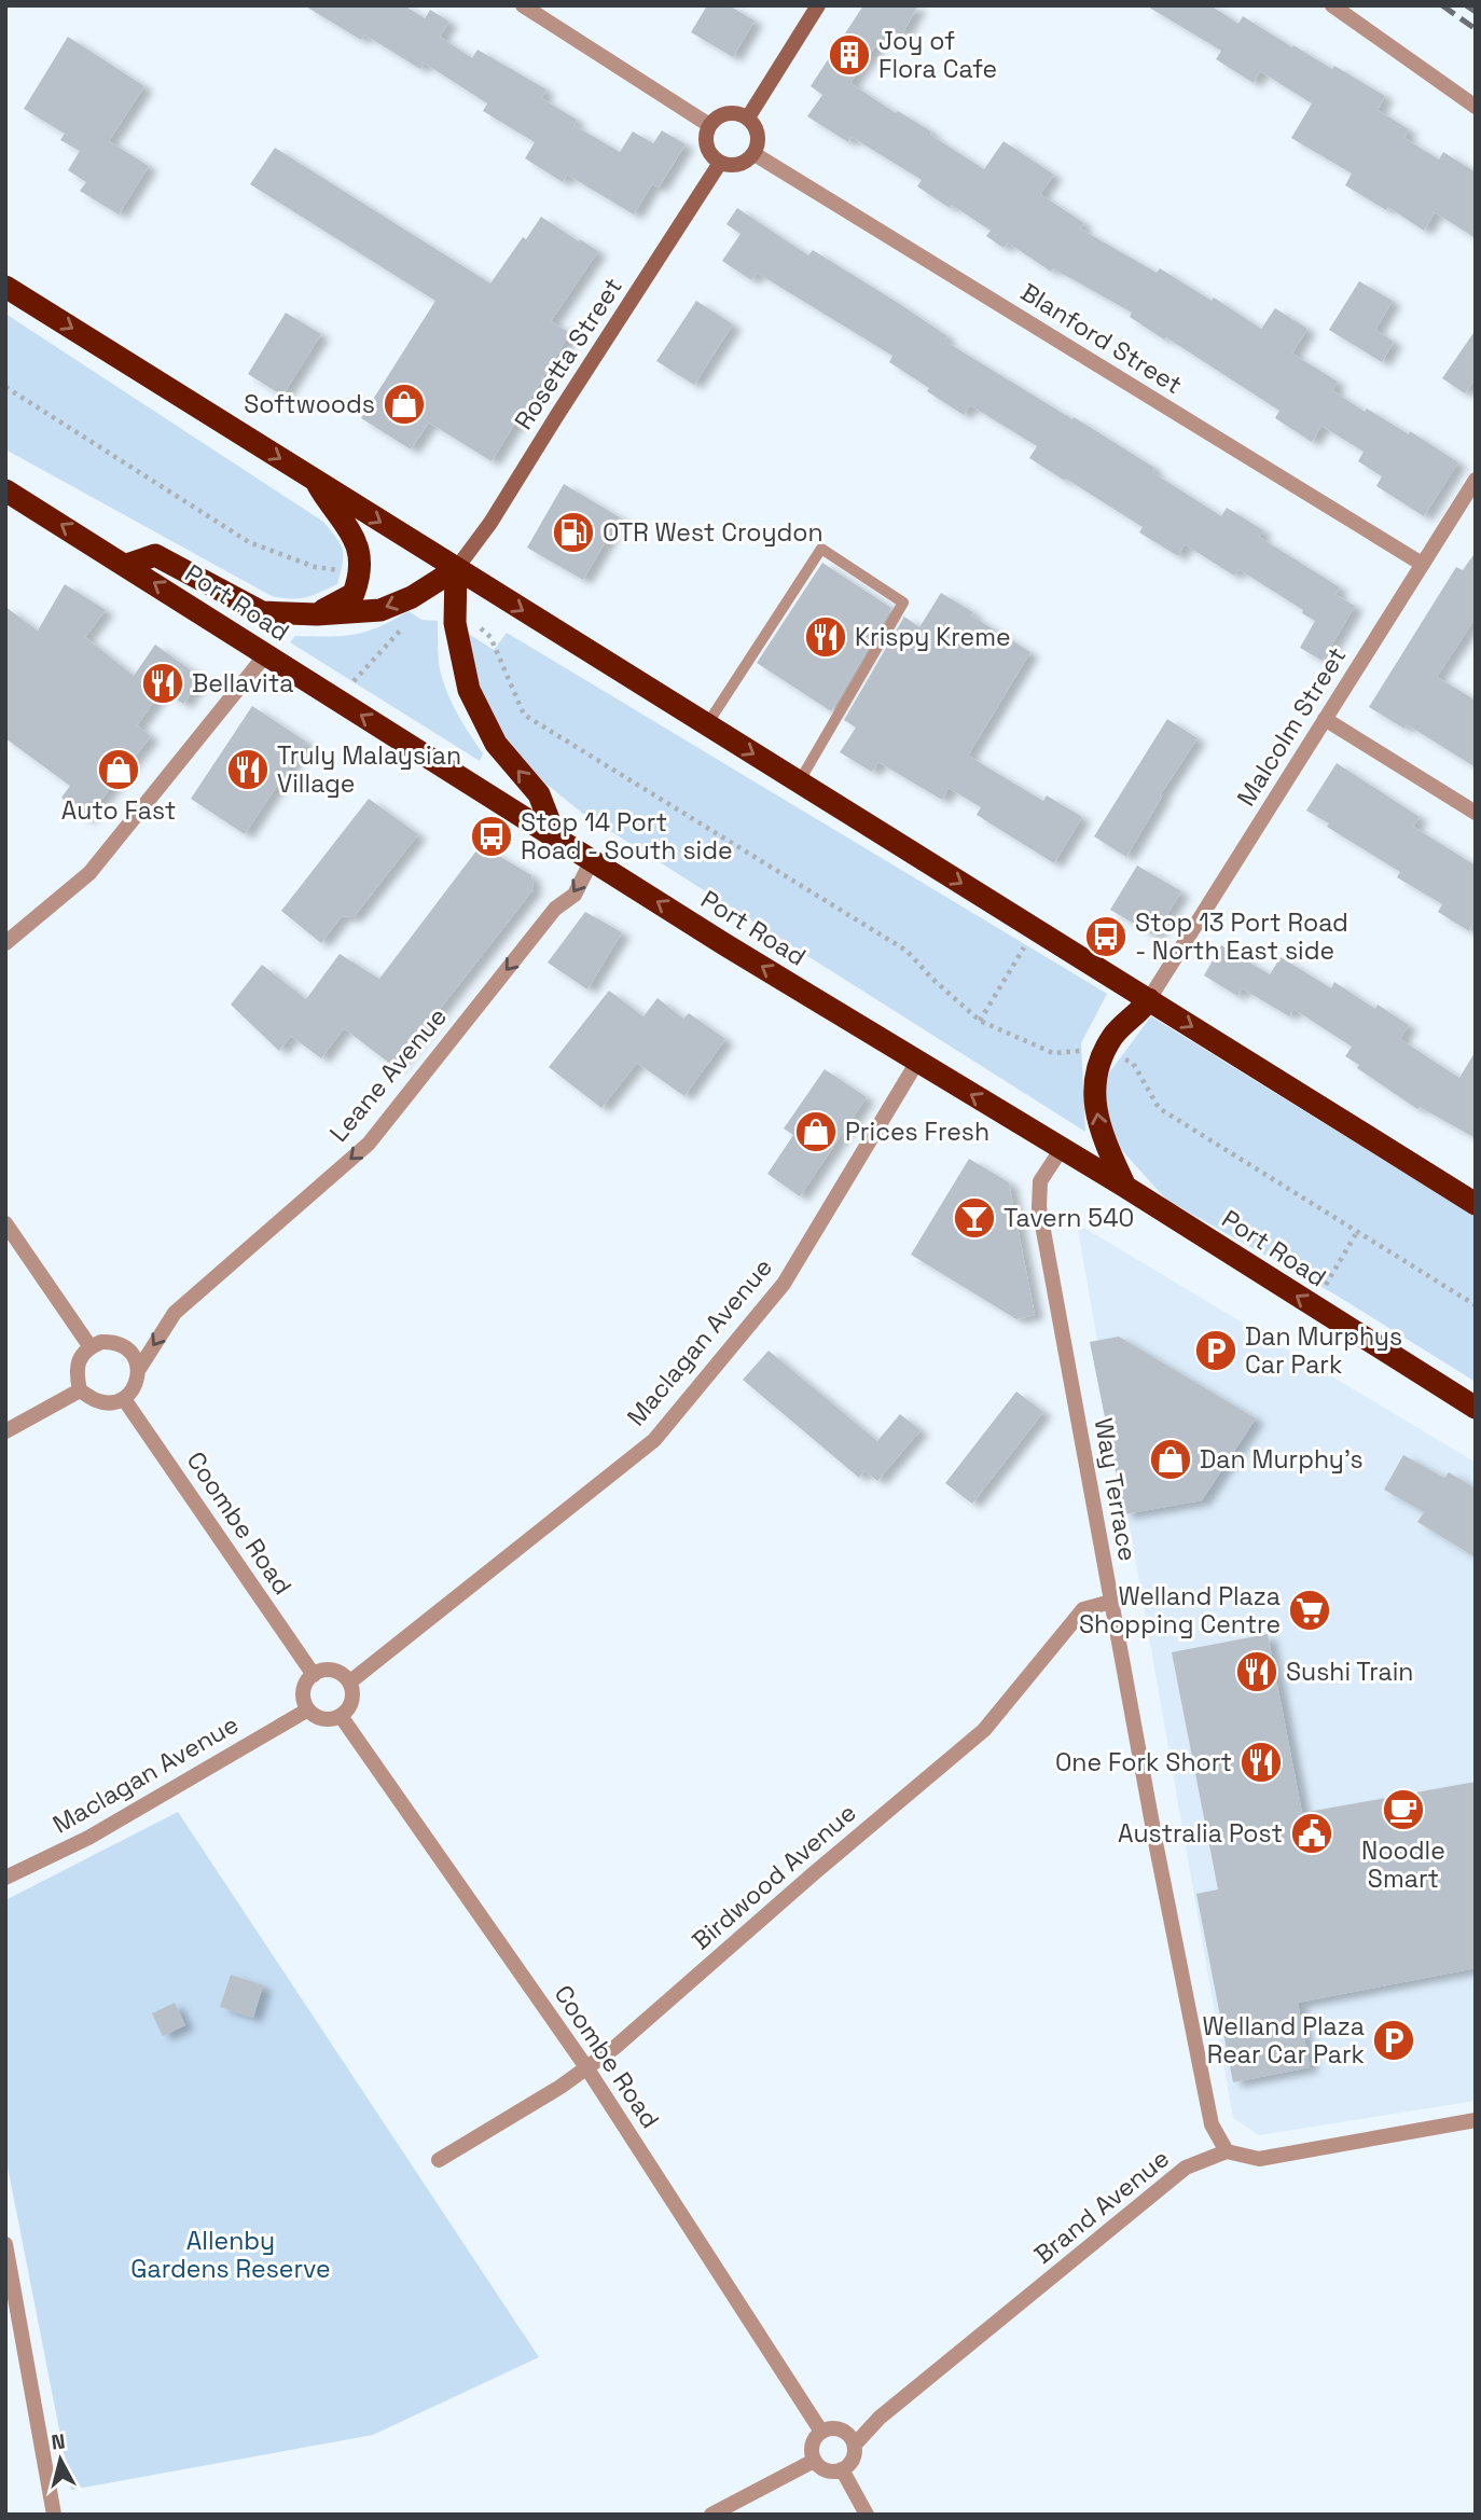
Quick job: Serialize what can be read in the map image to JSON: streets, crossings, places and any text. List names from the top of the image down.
{
  "streets": {
    "highway": ["Port Road"],
    "street": [
      "Blanford Street",
      "Rosetta Street",
      "Malcolm Street",
      "Leane Avenue",
      "Maclagan Avenue",
      "Way Terrace",
      "Coombe Road",
      "Birdwood Avenue",
      "Brand Avenue"
    ]
  },
  "crossings": [
    ["Blanford Street", "Rosetta Street"],
    ["Blanford Street", "Malcolm Street"],
    ["Port Road", "Leane Avenue"],
    ["Port Road", "Maclagan Avenue"],
    ["Port Road", "Way Terrace"],
    ["Leane Avenue", "Coombe Road"],
    ["Maclagan Avenue", "Coombe Road"],
    ["Way Terrace", "Birdwood Avenue"],
    ["Way Terrace", "Brand Avenue"],
    ["Coombe Road", "Birdwood Avenue"],
    ["Coombe Road", "Brand Avenue"]
  ],
  "one_way": ["Leane Avenue"],
  "parks": ["Allenby Gardens Reserve"],
  "places": {
    "building": ["Joy of Flora Cafe"],
    "shop": [
      "Softwoods",
      "Auto Fast",
      "Prices Fresh",
      "Dan Murphy's"
    ],
    "fuel station": ["OTR West Croydon"],
    "restaurant": [
      "Krispy Kreme",
      "Bellavita",
      "Truly Malaysian Village",
      "Sushi Train",
      "One Fork Short"
    ],
    "bus stop": ["Stop 14 Port Road - South side", "Stop 13 Port Road - North East side"],
    "bar": ["Tavern 540"],
    "parking": ["Dan Murphys Car Park", "Welland Plaza Rear Car Park"],
    "supermarket": ["Welland Plaza Shopping Centre"],
    "cafe": ["Noodle Smart"],
    "public building": ["Australia Post"]
  },
  "north": "top"
}
